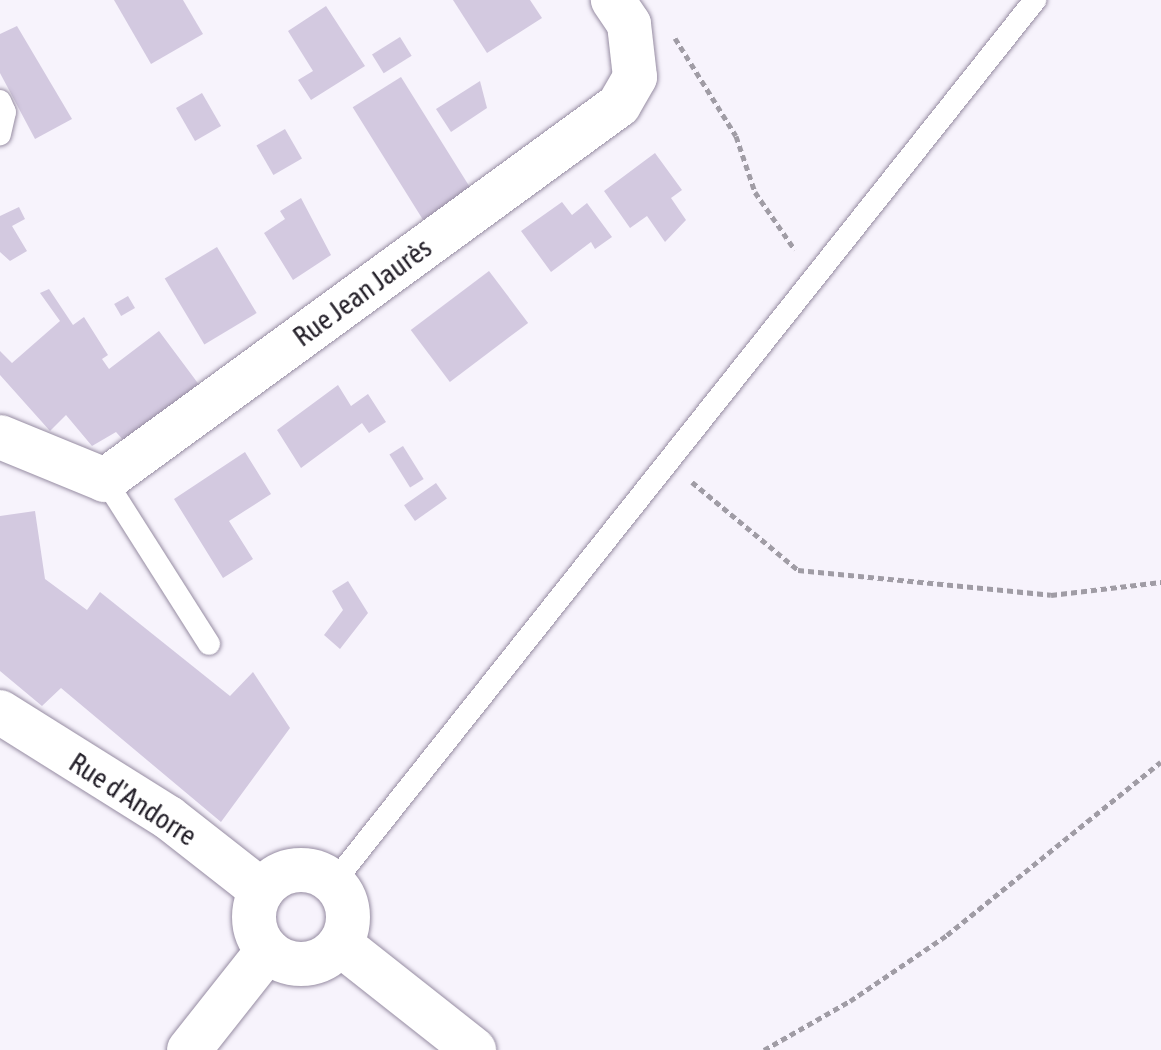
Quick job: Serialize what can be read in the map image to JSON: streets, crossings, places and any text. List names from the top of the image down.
{
  "streets": {
    "street": ["Rue Jean Jaurès", "Rue d'Andorre"]
  }
}
